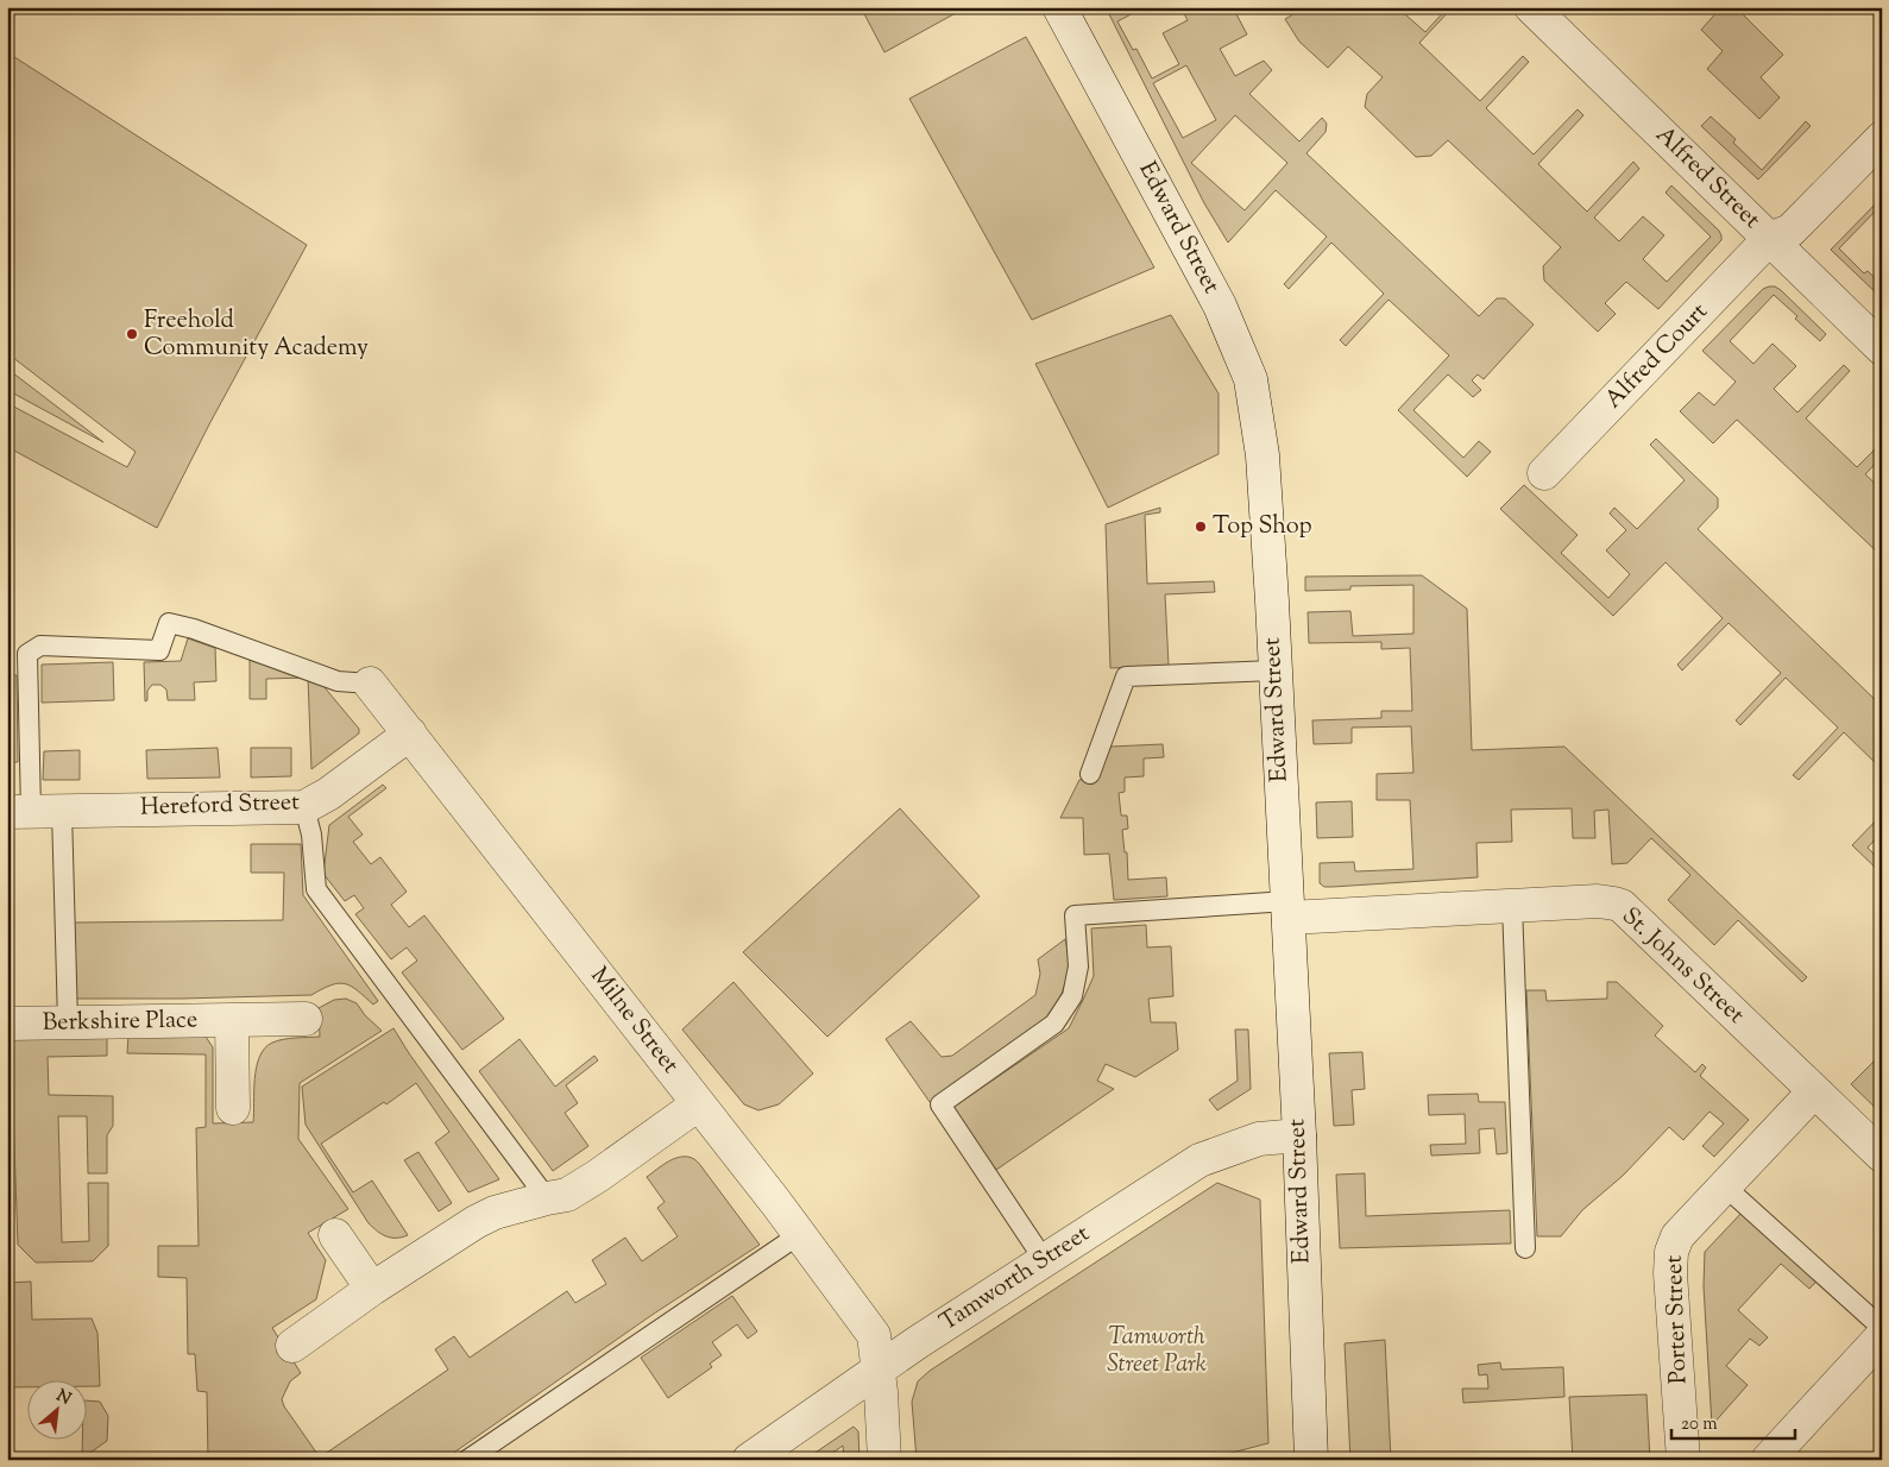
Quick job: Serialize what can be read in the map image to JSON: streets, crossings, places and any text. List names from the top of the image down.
{
  "streets": {
    "street": [
      "Alfred Street",
      "Edward Street",
      "Alfred Court",
      "Hereford Street",
      "St. Johns Street",
      "Milne Street",
      "Berkshire Place",
      "Tamworth Street",
      "Porter Street"
    ]
  },
  "crossings": [
    ["Alfred Street", "Alfred Court"],
    ["Edward Street", "St. Johns Street"],
    ["Edward Street", "Tamworth Street"],
    ["Hereford Street", "Milne Street"],
    ["St. Johns Street", "Porter Street"],
    ["Milne Street", "Tamworth Street"]
  ],
  "parks": ["Tamworth Street Park"],
  "places": ["Freehold Community Academy", "Top Shop"],
  "scale_bar": "20 m",
  "north": "top right"
}
